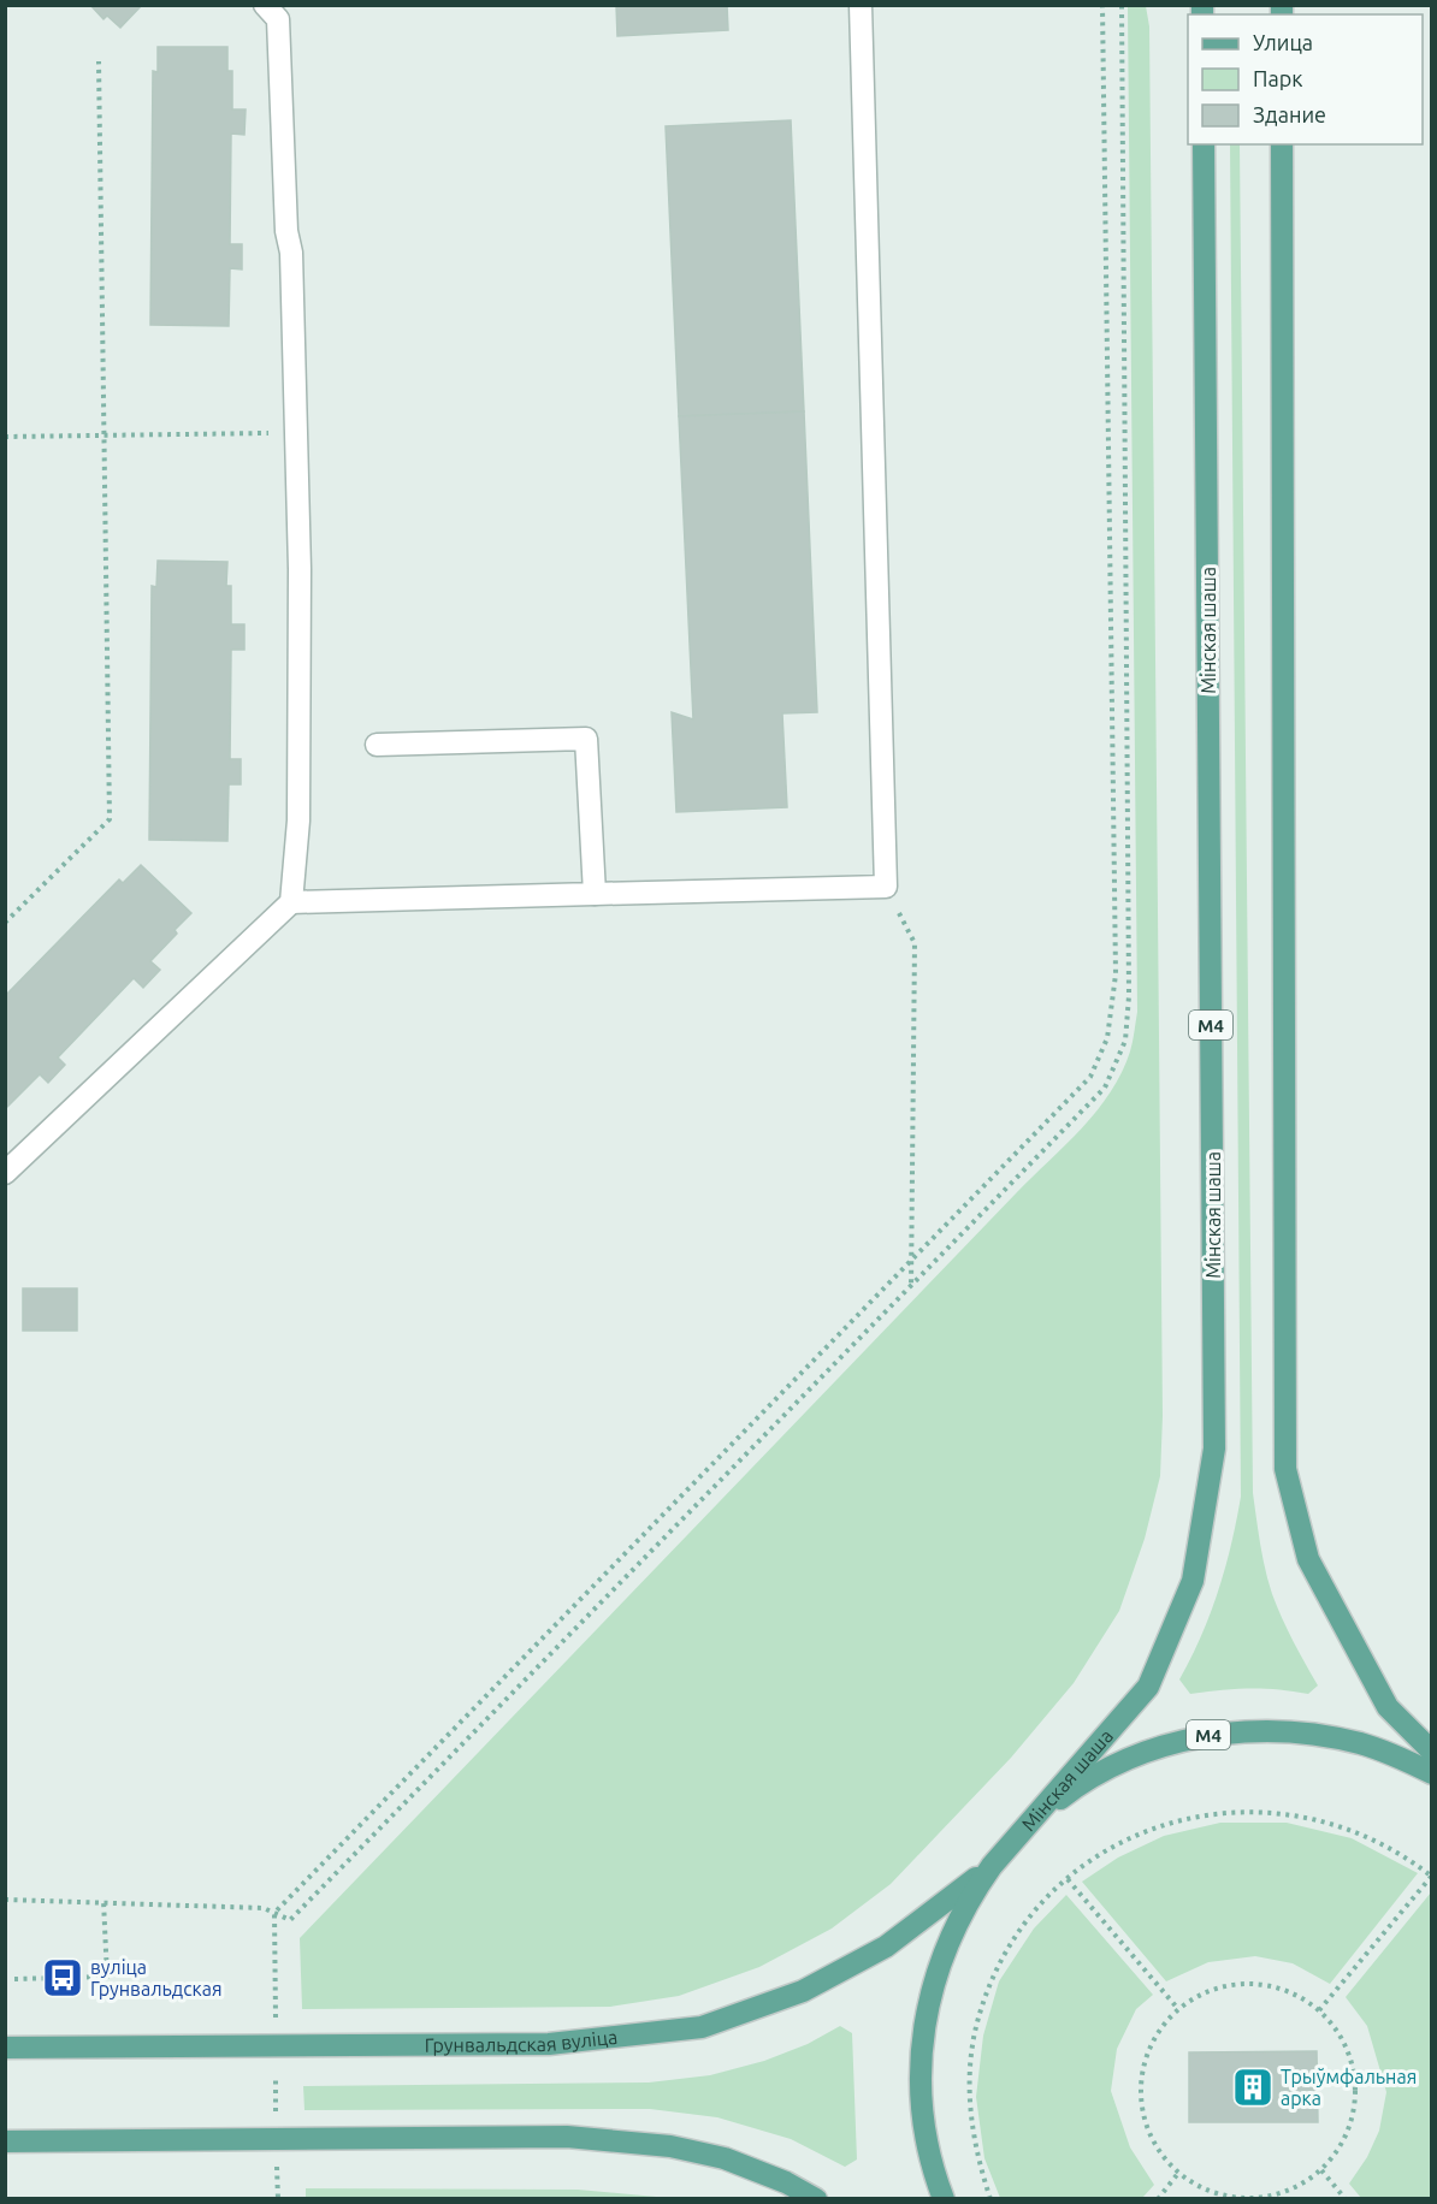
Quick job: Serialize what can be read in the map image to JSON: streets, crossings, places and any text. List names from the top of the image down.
{
  "streets": {
    "main road": ["Мінская шаша", "М4", "Грунвальдская вуліца"]
  },
  "crossings": [
    ["Мінская шаша", "М4"],
    ["Мінская шаша", "Грунвальдская вуліца"]
  ],
  "places": {
    "bus stop": ["вуліца Грунвальдская"],
    "building": ["Трыўмфальная арка"]
  },
  "legend": ["Улица", "Парк", "Здание"]
}
